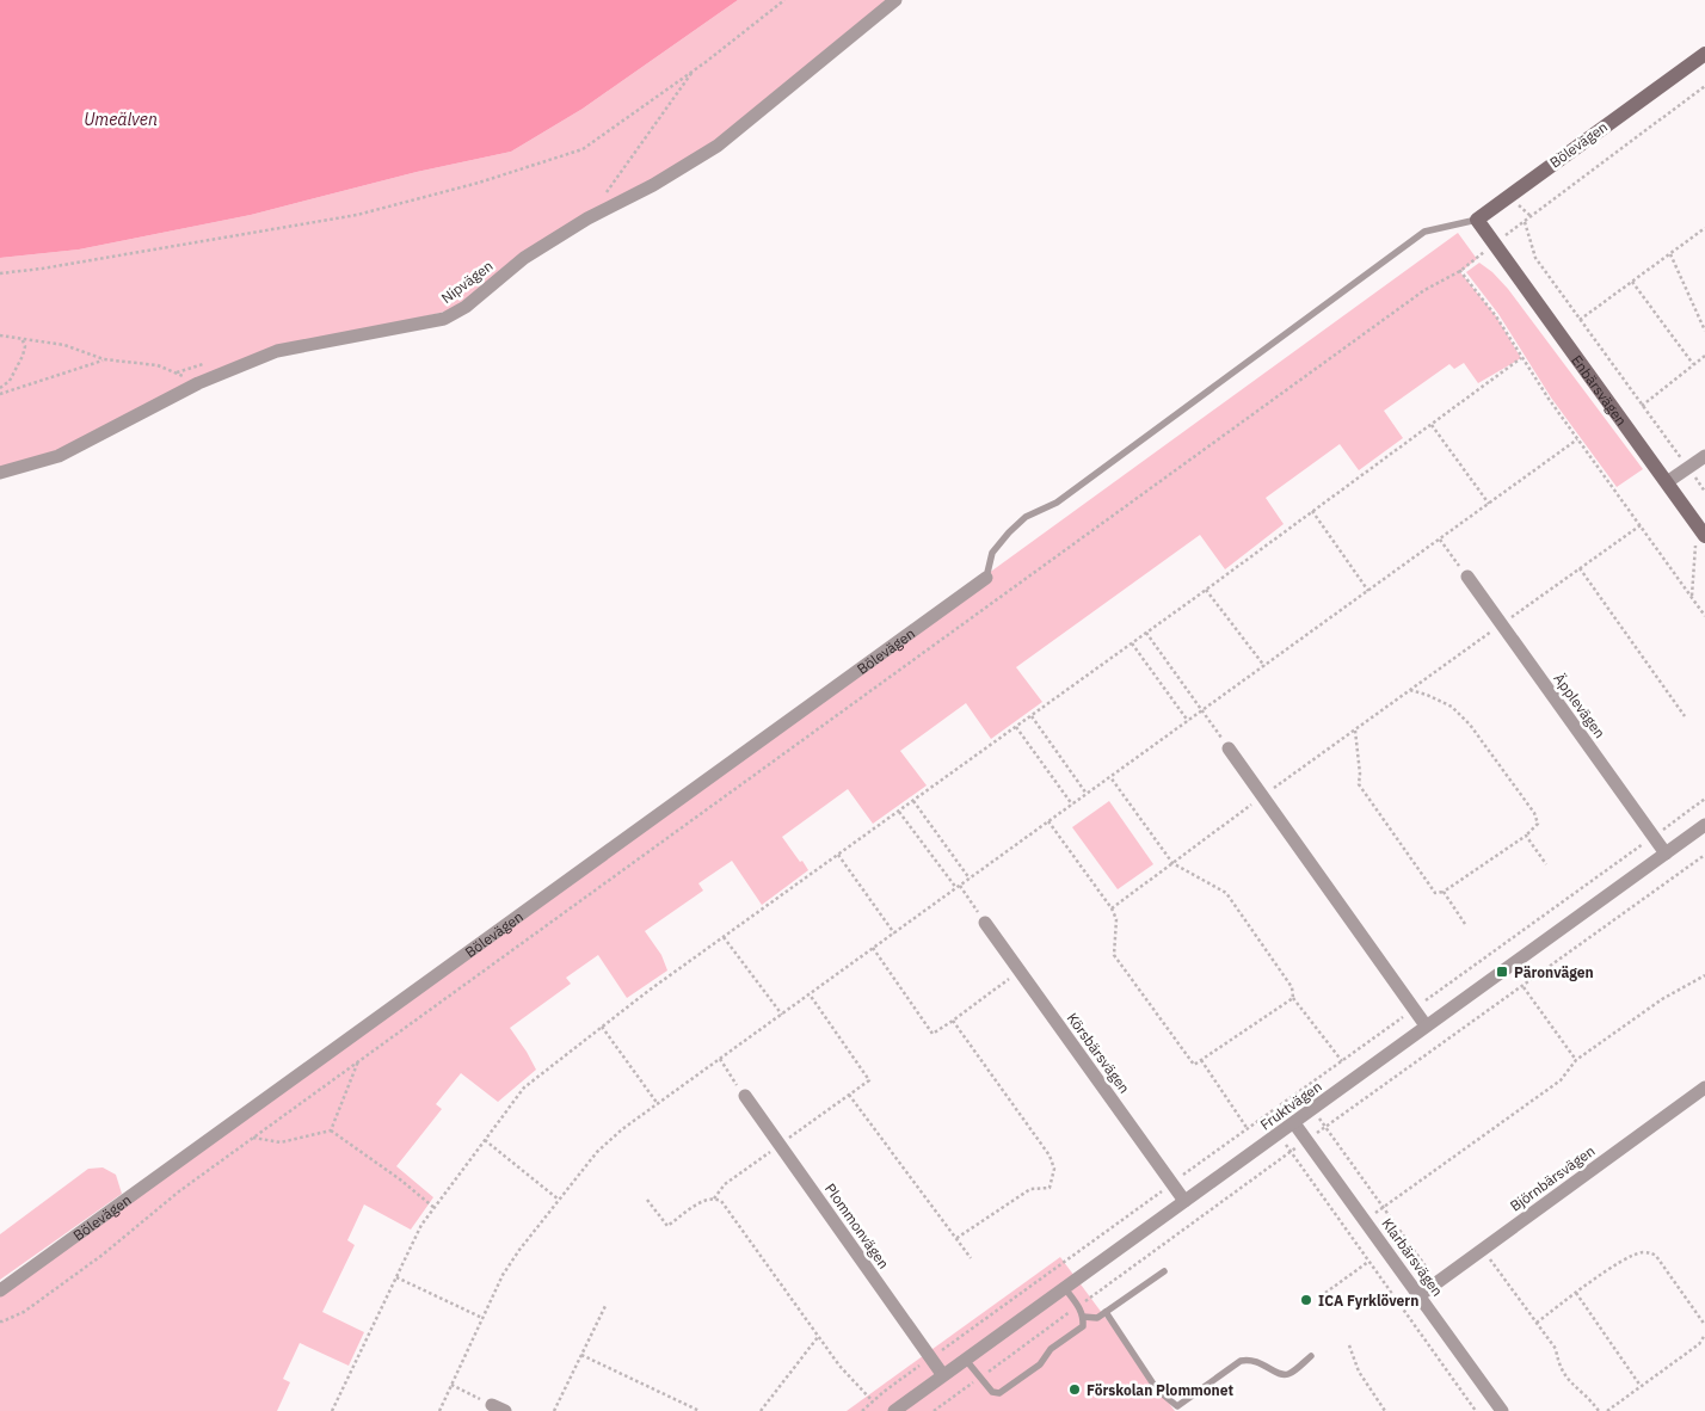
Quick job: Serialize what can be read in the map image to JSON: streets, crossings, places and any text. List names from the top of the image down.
{
  "streets": {
    "street": [
      "Bölevägen",
      "Nipvägen",
      "Enbärsvägen",
      "Äpplevägen",
      "Körsbärsvägen",
      "Fruktvägen",
      "Björnbärsvägen",
      "Plommonvägen",
      "Klarbärsvägen"
    ]
  },
  "crossings": [
    ["Äpplevägen", "Fruktvägen"],
    ["Körsbärsvägen", "Fruktvägen"],
    ["Fruktvägen", "Plommonvägen"],
    ["Fruktvägen", "Klarbärsvägen"],
    ["Björnbärsvägen", "Klarbärsvägen"]
  ],
  "water": ["Umeälven"],
  "places": {
    "transit": ["Päronvägen"],
    "other": ["ICA Fyrklövern", "Förskolan Plommonet"]
  }
}
